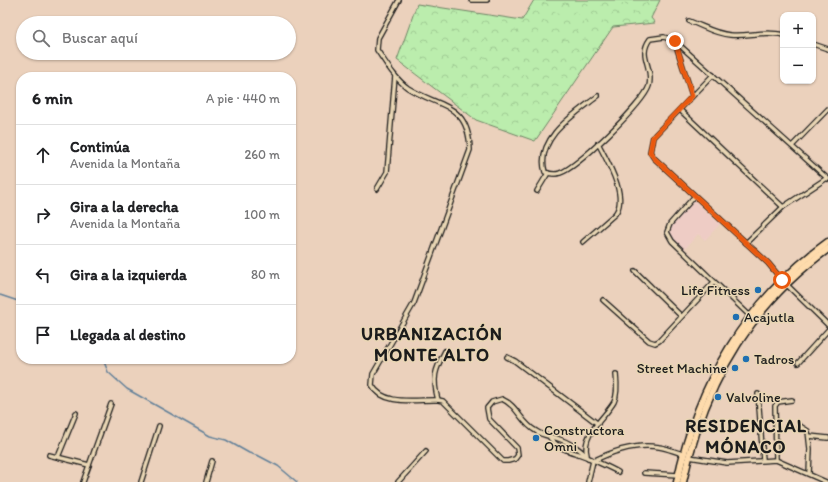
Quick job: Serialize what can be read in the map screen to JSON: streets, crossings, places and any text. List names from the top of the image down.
{
  "districts": ["URBANIZACIÓN MONTE ALTO", "RESIDENCIAL MÓNACO"],
  "places": [
    "Life Fitness",
    "Acajutla",
    "Tadros",
    "Street Machine",
    "Valvoline",
    "Constructora Omni"
  ],
  "page": {
    "map_buttons": ["+", "−"],
    "search": "Buscar aquí",
    "heading": ["6 min", "A pie · 440 m"],
    "list": [
      ["Continúa", "Avenida la Montaña", "260 m"],
      ["Gira a la derecha", "Avenida la Montaña", "100 m"],
      ["Gira a la izquierda", "80 m"],
      "Llegada al destino"
    ]
  }
}
